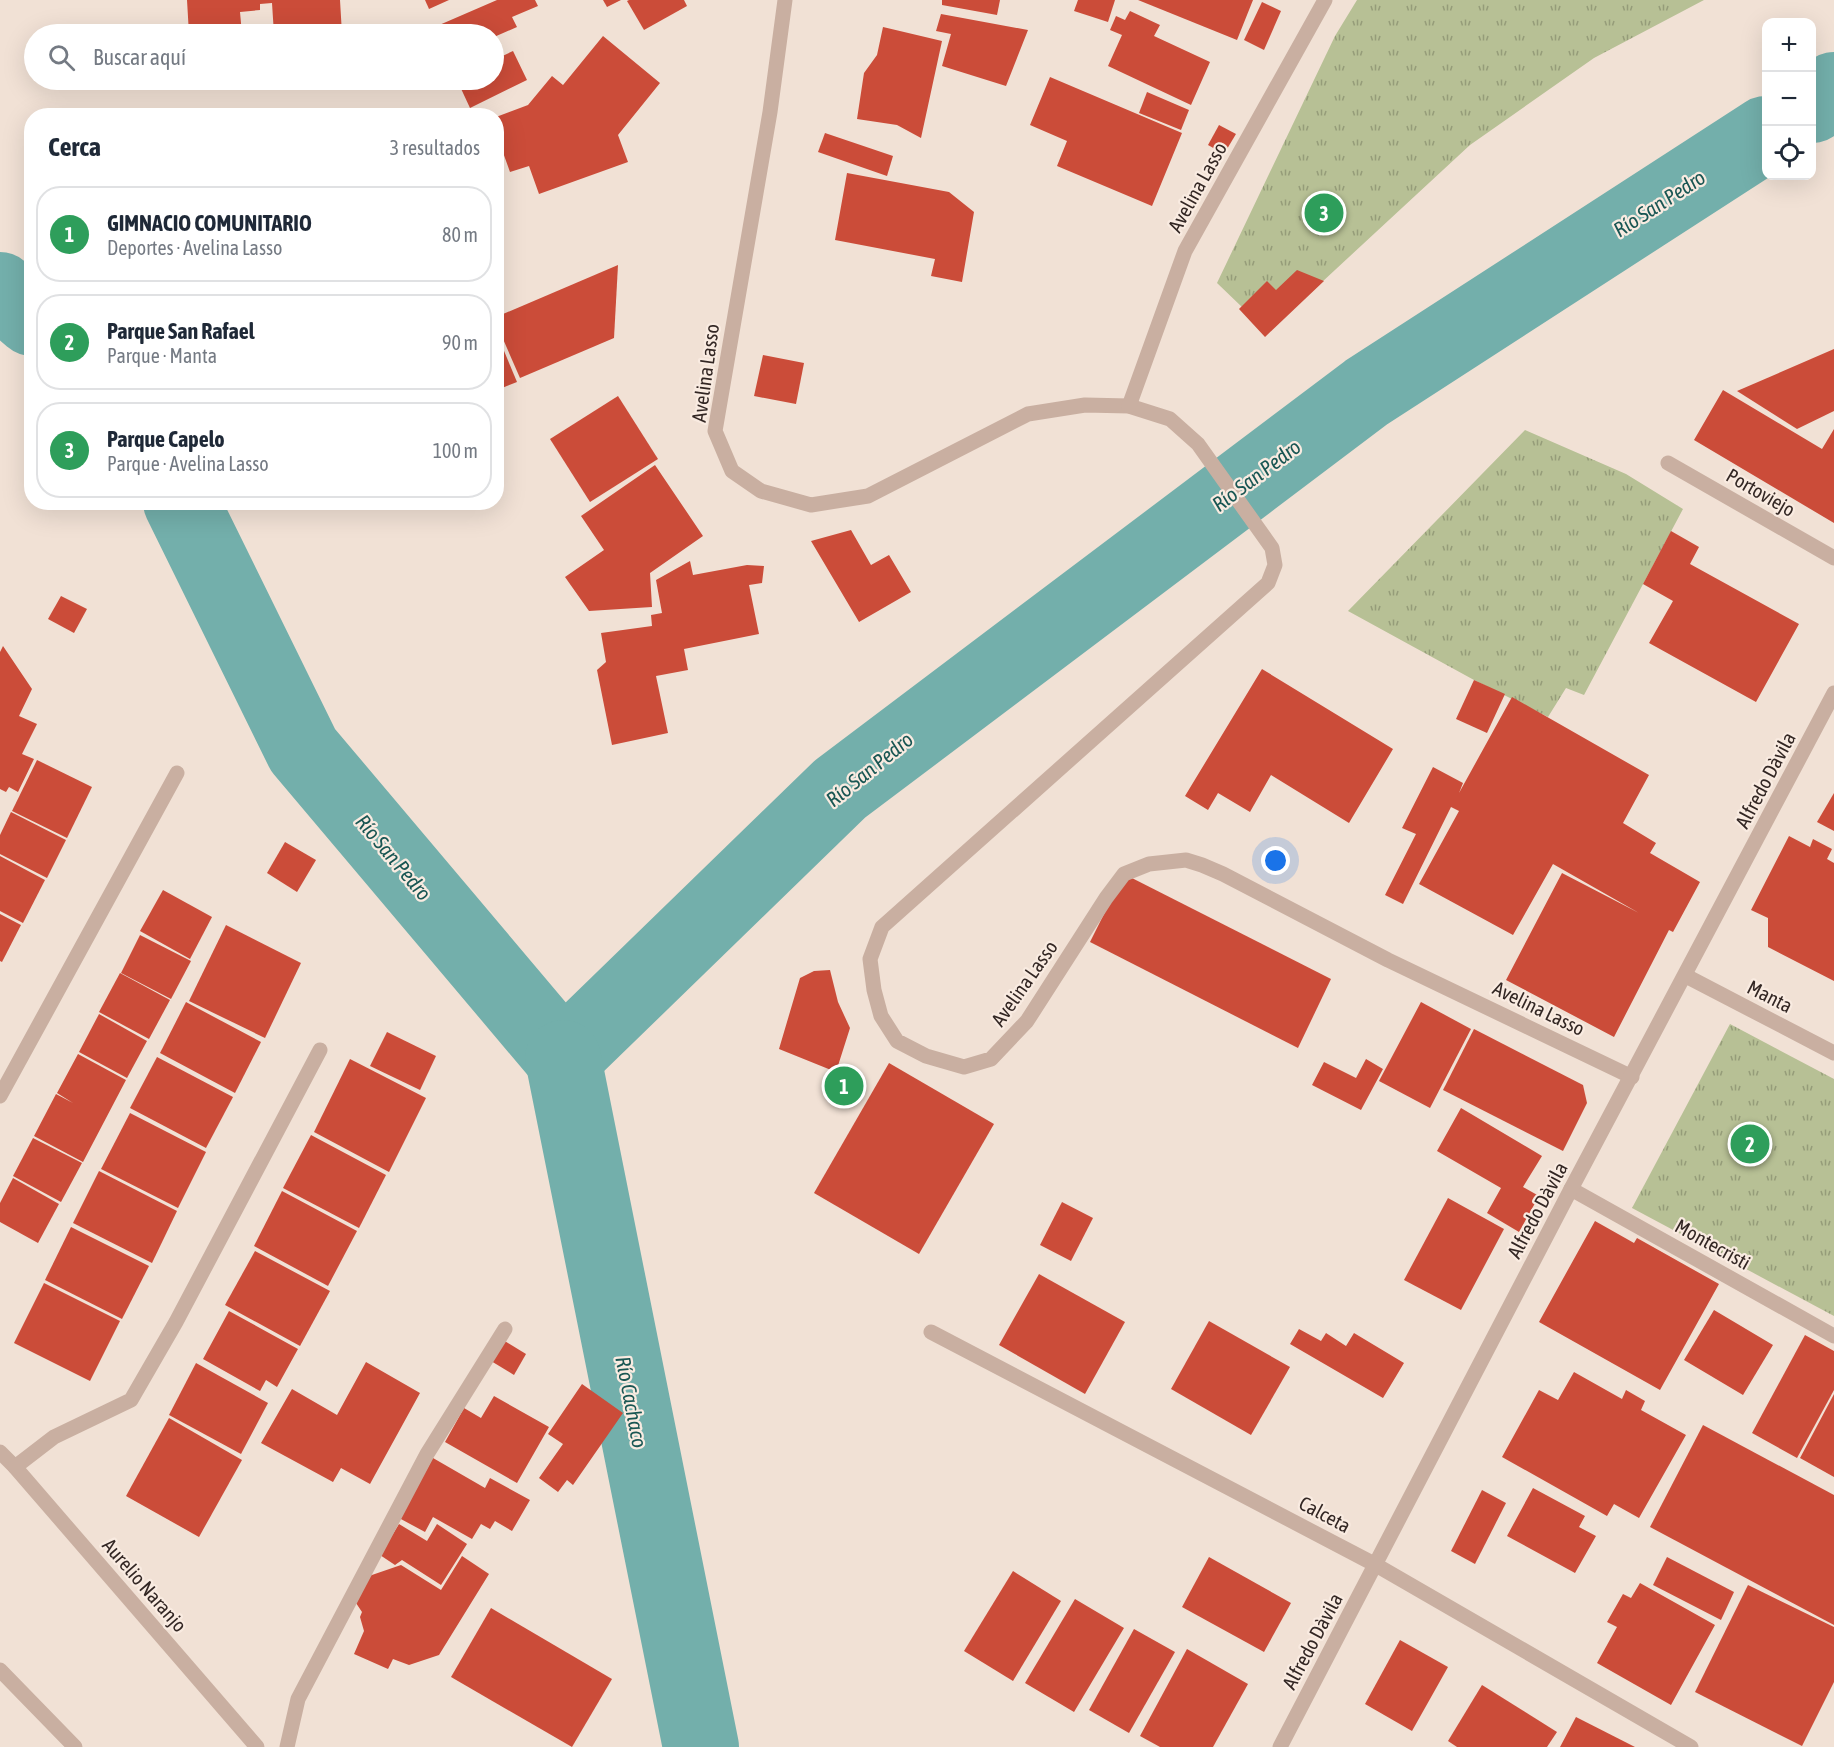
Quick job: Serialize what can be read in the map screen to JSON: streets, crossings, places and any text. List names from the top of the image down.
{
  "streets": {
    "street": [
      "Avelina Lasso",
      "Portoviejo",
      "Alfredo Dàvila",
      "Manta",
      "Montecristi",
      "Calceta",
      "Aurelio Naranjo"
    ]
  },
  "crossings": [
    ["Avelina Lasso", "Alfredo Dàvila"],
    ["Alfredo Dàvila", "Manta"],
    ["Alfredo Dàvila", "Montecristi"],
    ["Alfredo Dàvila", "Calceta"]
  ],
  "water": ["Río San Pedro", "Río Cachaco"],
  "page": {
    "map_buttons": ["+", "−"],
    "search": "Buscar aquí",
    "heading": ["Cerca", "3 resultados"],
    "list": [
      {
        "mark": "1",
        "name": "GIMNACIO COMUNITARIO",
        "note": "Deportes · Avelina Lasso",
        "value": "80 m"
      },
      {
        "mark": "2",
        "name": "Parque San Rafael",
        "note": "Parque · Manta",
        "value": "90 m"
      },
      {
        "mark": "3",
        "name": "Parque Capelo",
        "note": "Parque · Avelina Lasso",
        "value": "100 m"
      }
    ],
    "pins": ["3", "1", "2"]
  }
}
